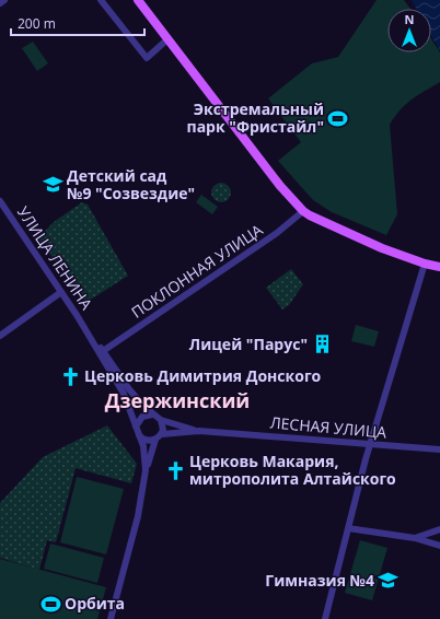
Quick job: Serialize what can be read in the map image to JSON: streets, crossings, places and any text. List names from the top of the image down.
{
  "streets": {
    "street": ["УЛИЦА ЛЕНИНА", "ПОКЛОННАЯ УЛИЦА", "ЛЕСНАЯ УЛИЦА"]
  },
  "crossings": [
    ["УЛИЦА ЛЕНИНА", "ПОКЛОННАЯ УЛИЦА"],
    ["УЛИЦА ЛЕНИНА", "ЛЕСНАЯ УЛИЦА"]
  ],
  "districts": ["Дзержинский"],
  "places": {
    "sports": ["Экстремальный парк \"Фристайл\"", "Орбита"],
    "school or university": ["Детский сад №9 \"Созвездие\"", "Гимназия №4"],
    "building": ["Лицей \"Парус\""],
    "church": ["Церковь Димитрия Донского", "Церковь Макария, митрополита Алтайского"]
  },
  "scale_bar": "200 m",
  "north": "top"
}
